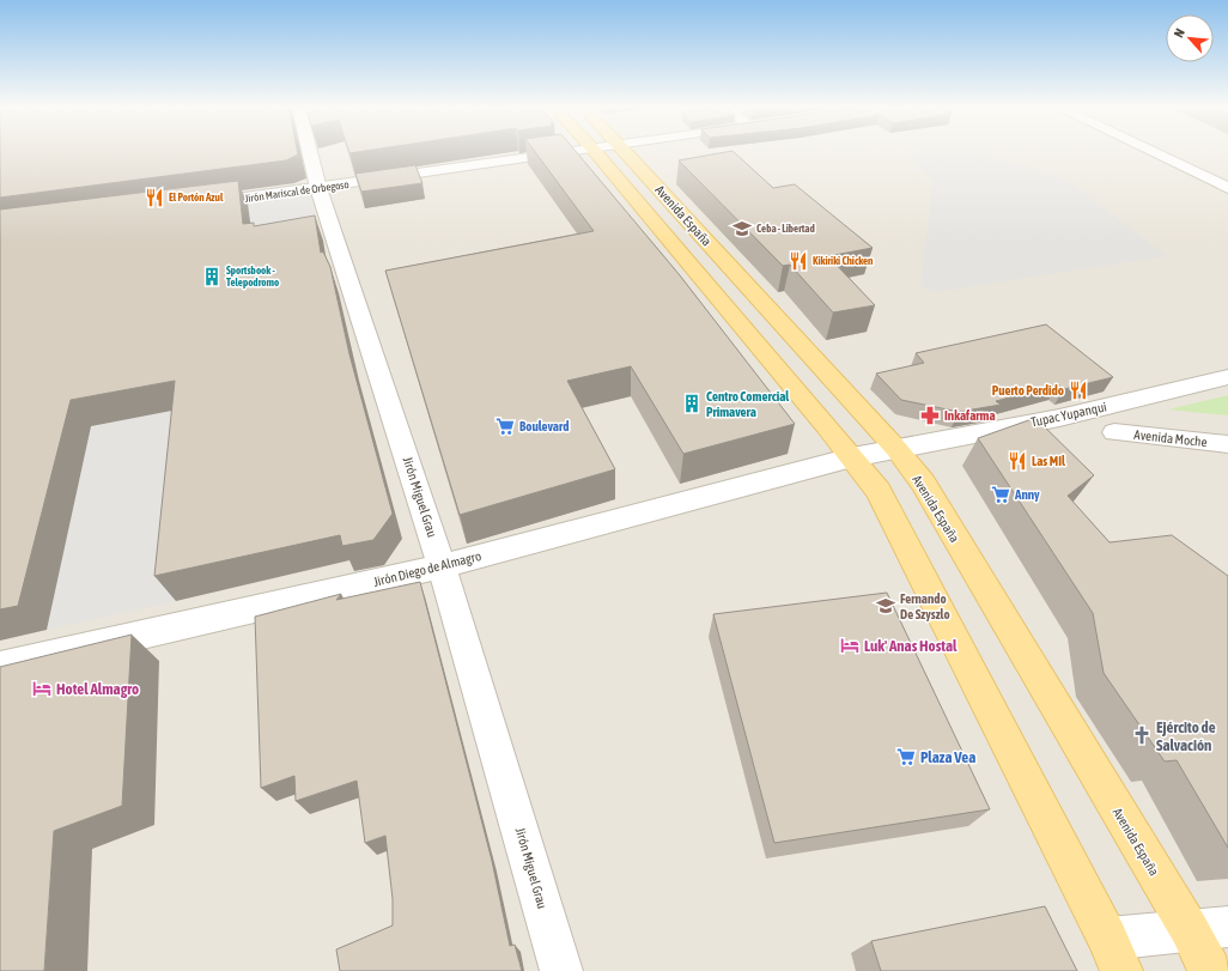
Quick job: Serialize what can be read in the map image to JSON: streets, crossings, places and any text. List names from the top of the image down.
{
  "streets": {
    "main road": ["Avenida España"],
    "street": [
      "Jirón Mariscal de Orbegoso",
      "Tupac Yupanqui",
      "Avenida Moche",
      "Jirón Miguel Grau",
      "Jirón Diego de Almagro"
    ]
  },
  "crossings": [
    ["Jirón Mariscal de Orbegoso", "Jirón Miguel Grau"],
    ["Avenida España", "Tupac Yupanqui"],
    ["Avenida España", "Jirón Diego de Almagro"],
    ["Tupac Yupanqui", "Jirón Diego de Almagro"],
    ["Jirón Miguel Grau", "Jirón Diego de Almagro"]
  ],
  "places": {
    "restaurant": [
      "El Portón Azul",
      "Kikiriki Chicken",
      "Puerto Perdido",
      "Las MIl"
    ],
    "school or university": ["Ceba - Libertad", "Fernando De Szyszlo"],
    "building": ["Sportsbook - Telepodromo", "Centro Comercial Primavera"],
    "pharmacy": ["Inkafarma"],
    "supermarket": ["Boulevard", "Anny", "Plaza Vea"],
    "hotel": ["Luk' Anas Hostal", "Hotel Almagro"],
    "church": ["Ejército de Salvación"]
  },
  "north": "top left"
}
